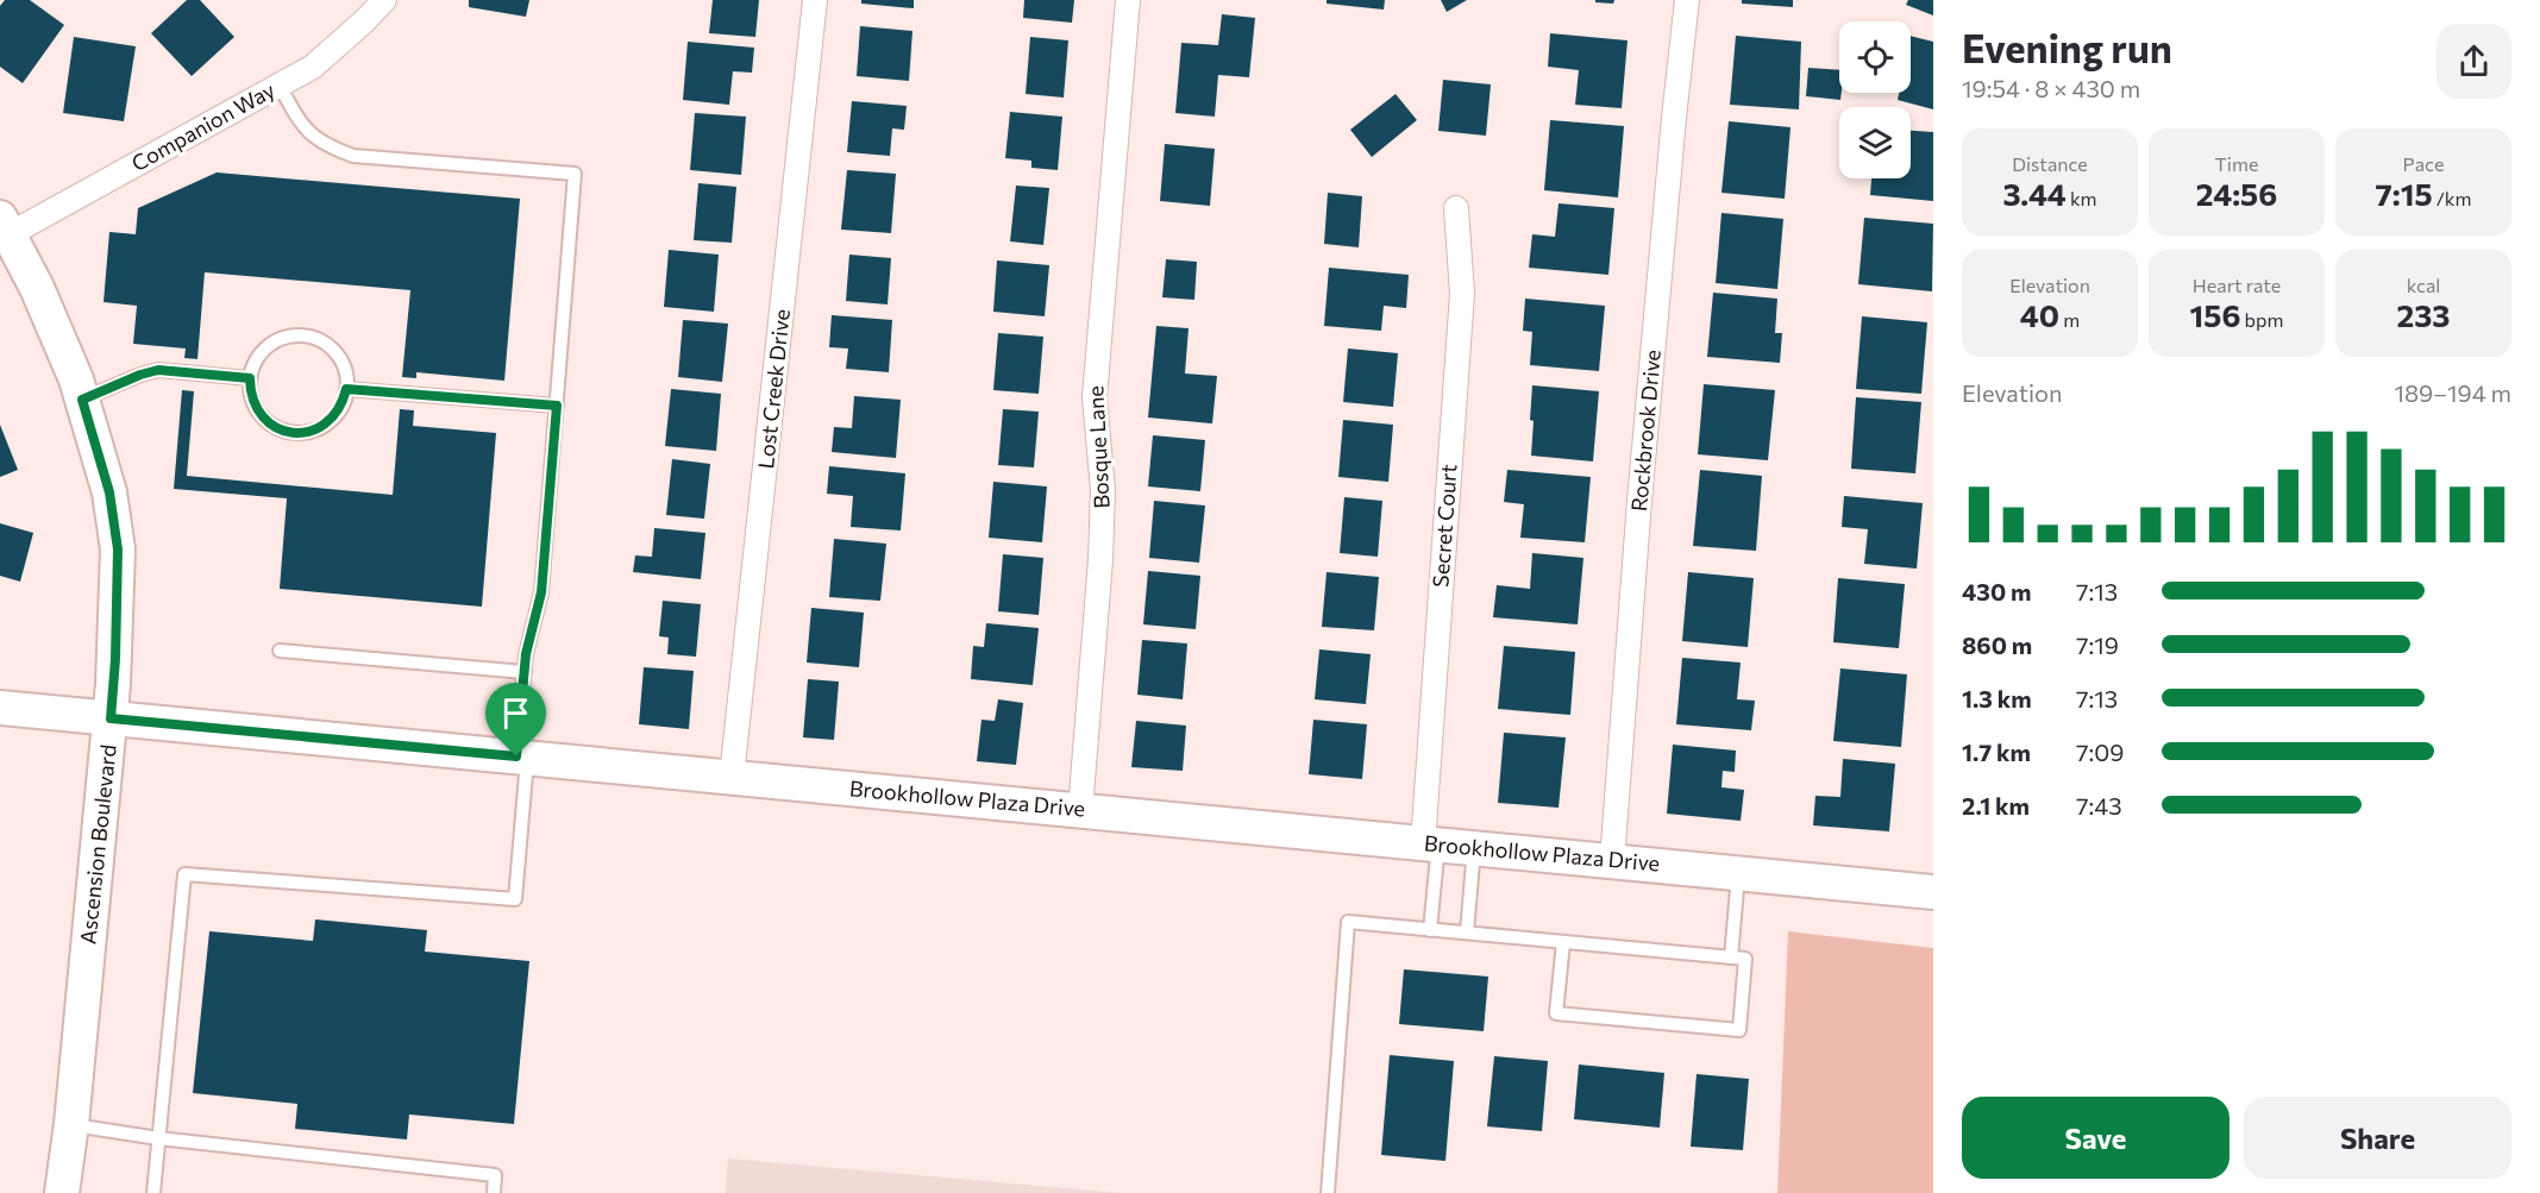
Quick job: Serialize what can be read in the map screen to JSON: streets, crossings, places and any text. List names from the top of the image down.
{
  "streets": {
    "street": [
      "Companion Way",
      "Lost Creek Drive",
      "Rockbrook Drive",
      "Bosque Lane",
      "Secret Court",
      "Brookhollow Plaza Drive",
      "Ascension Boulevard"
    ]
  },
  "crossings": [
    ["Companion Way", "Ascension Boulevard"],
    ["Lost Creek Drive", "Brookhollow Plaza Drive"],
    ["Rockbrook Drive", "Brookhollow Plaza Drive"],
    ["Bosque Lane", "Brookhollow Plaza Drive"],
    ["Secret Court", "Brookhollow Plaza Drive"],
    ["Brookhollow Plaza Drive", "Ascension Boulevard"]
  ],
  "page": {
    "heading": ["Evening run", "19:54 · 8 × 430 m"],
    "stats": [
      ["Distance", "3.44 km"],
      ["Time", "24:56"],
      ["Pace", "7:15 /km"],
      ["Elevation", "40 m"],
      ["Heart rate", "156 bpm"],
      ["kcal", "233"]
    ],
    "chart": ["Elevation", "189–194 m"],
    "list": [
      {
        "name": "430 m",
        "note": "7:13"
      },
      {
        "name": "860 m",
        "note": "7:19"
      },
      {
        "name": "1.3 km",
        "note": "7:13"
      },
      {
        "name": "1.7 km",
        "note": "7:09"
      },
      {
        "name": "2.1 km",
        "note": "7:43"
      }
    ],
    "buttons": ["Save", "Share"]
  }
}
